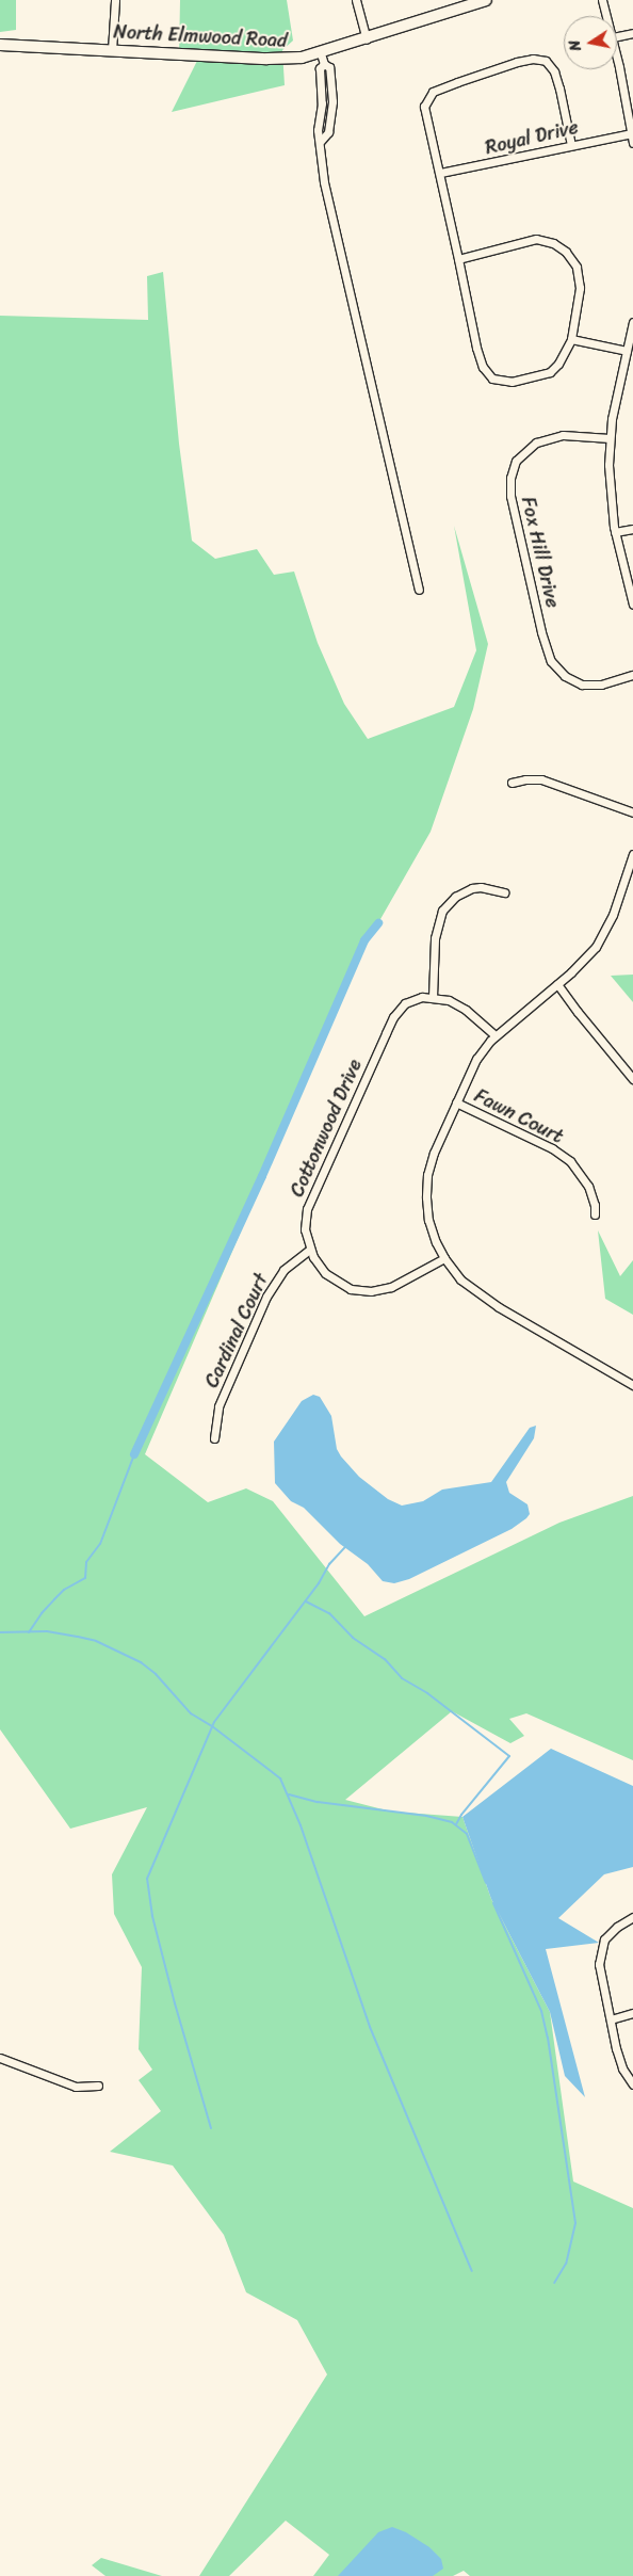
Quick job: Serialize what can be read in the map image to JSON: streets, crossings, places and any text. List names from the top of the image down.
{
  "streets": {
    "main road": ["North Elmwood Road"],
    "street": [
      "Royal Drive",
      "Fox Hill Drive",
      "Fawn Court",
      "Cottonwood Drive",
      "Cardinal Court"
    ]
  },
  "crossings": [
    ["Cottonwood Drive", "Cardinal Court"]
  ],
  "north": "left"
}
